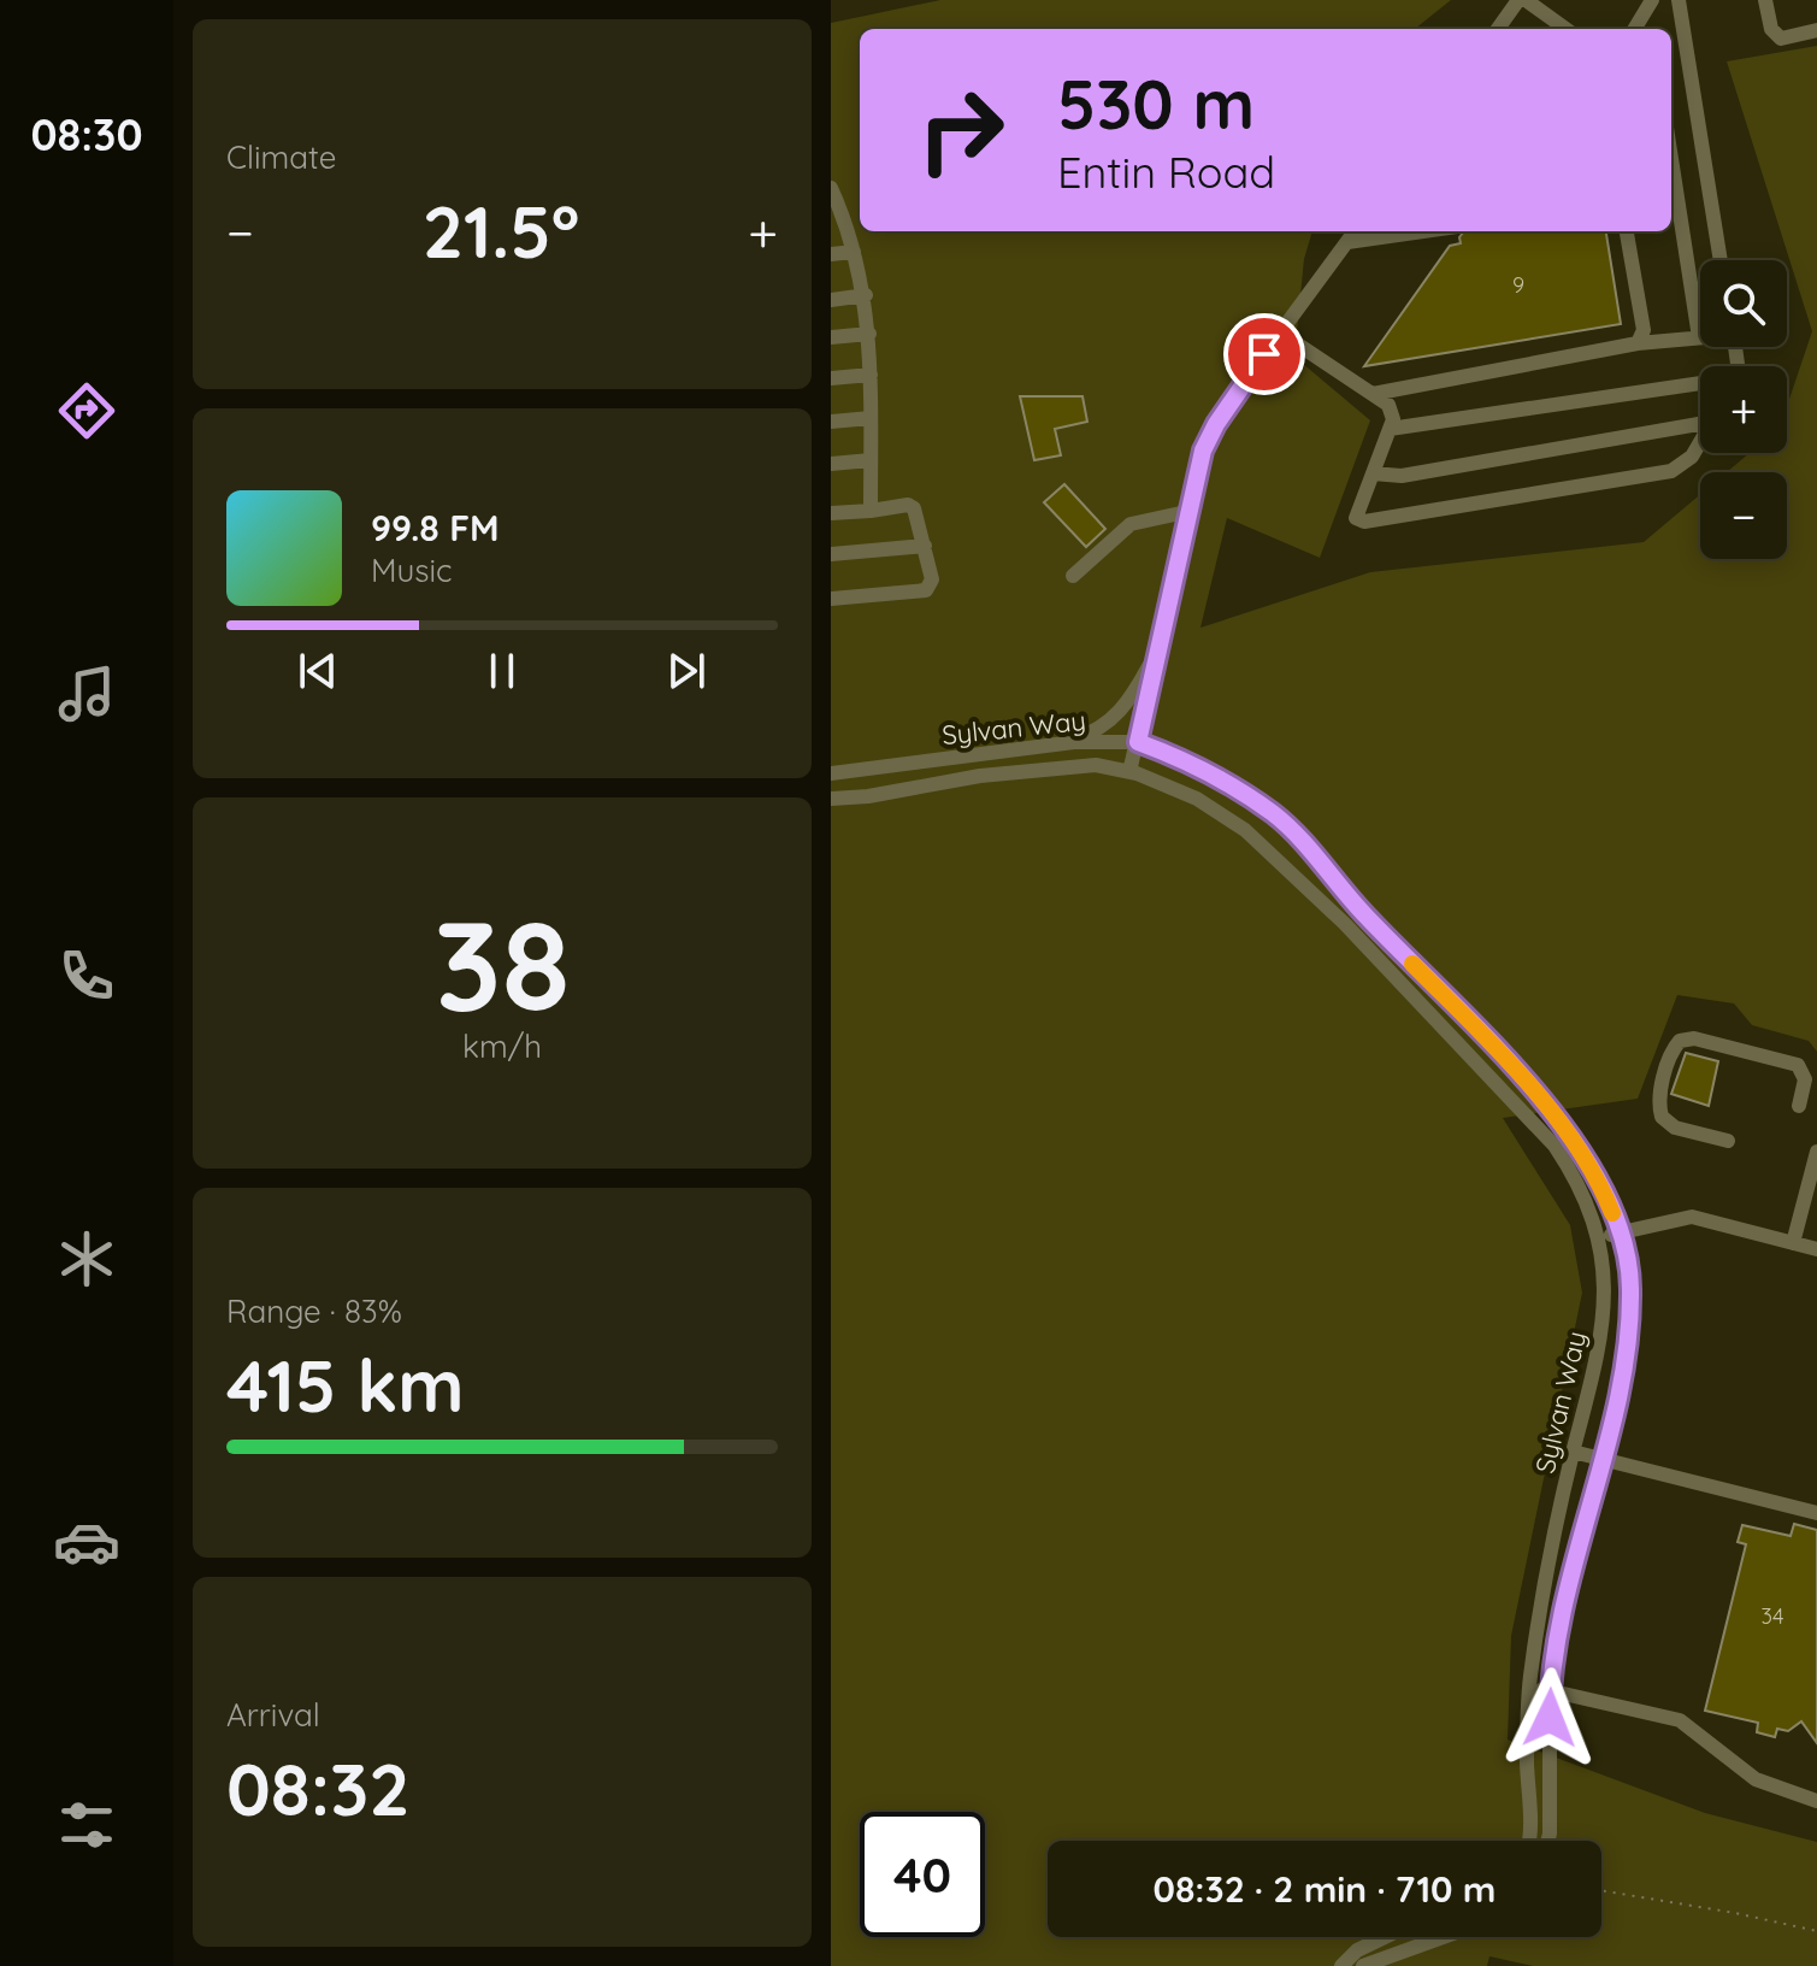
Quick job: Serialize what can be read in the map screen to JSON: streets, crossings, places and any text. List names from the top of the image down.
{
  "streets": {
    "street": ["Sylvan Way"]
  },
  "house_numbers": ["9", "34"],
  "page": {
    "tabs": "08:30",
    "tile": [
      "Climate",
      ["38", "km/h"],
      ["Range · 83%", "415 km"],
      ["Arrival", "08:32"]
    ],
    "turn": ["530 m", "Entin Road"],
    "heat": ["−", "21.5°", "+"],
    "map_buttons": ["+", "−"],
    "song": ["99.8 FM", "Music"],
    "limit": "40",
    "trip": "08:32 · 2 min · 710 m"
  }
}
